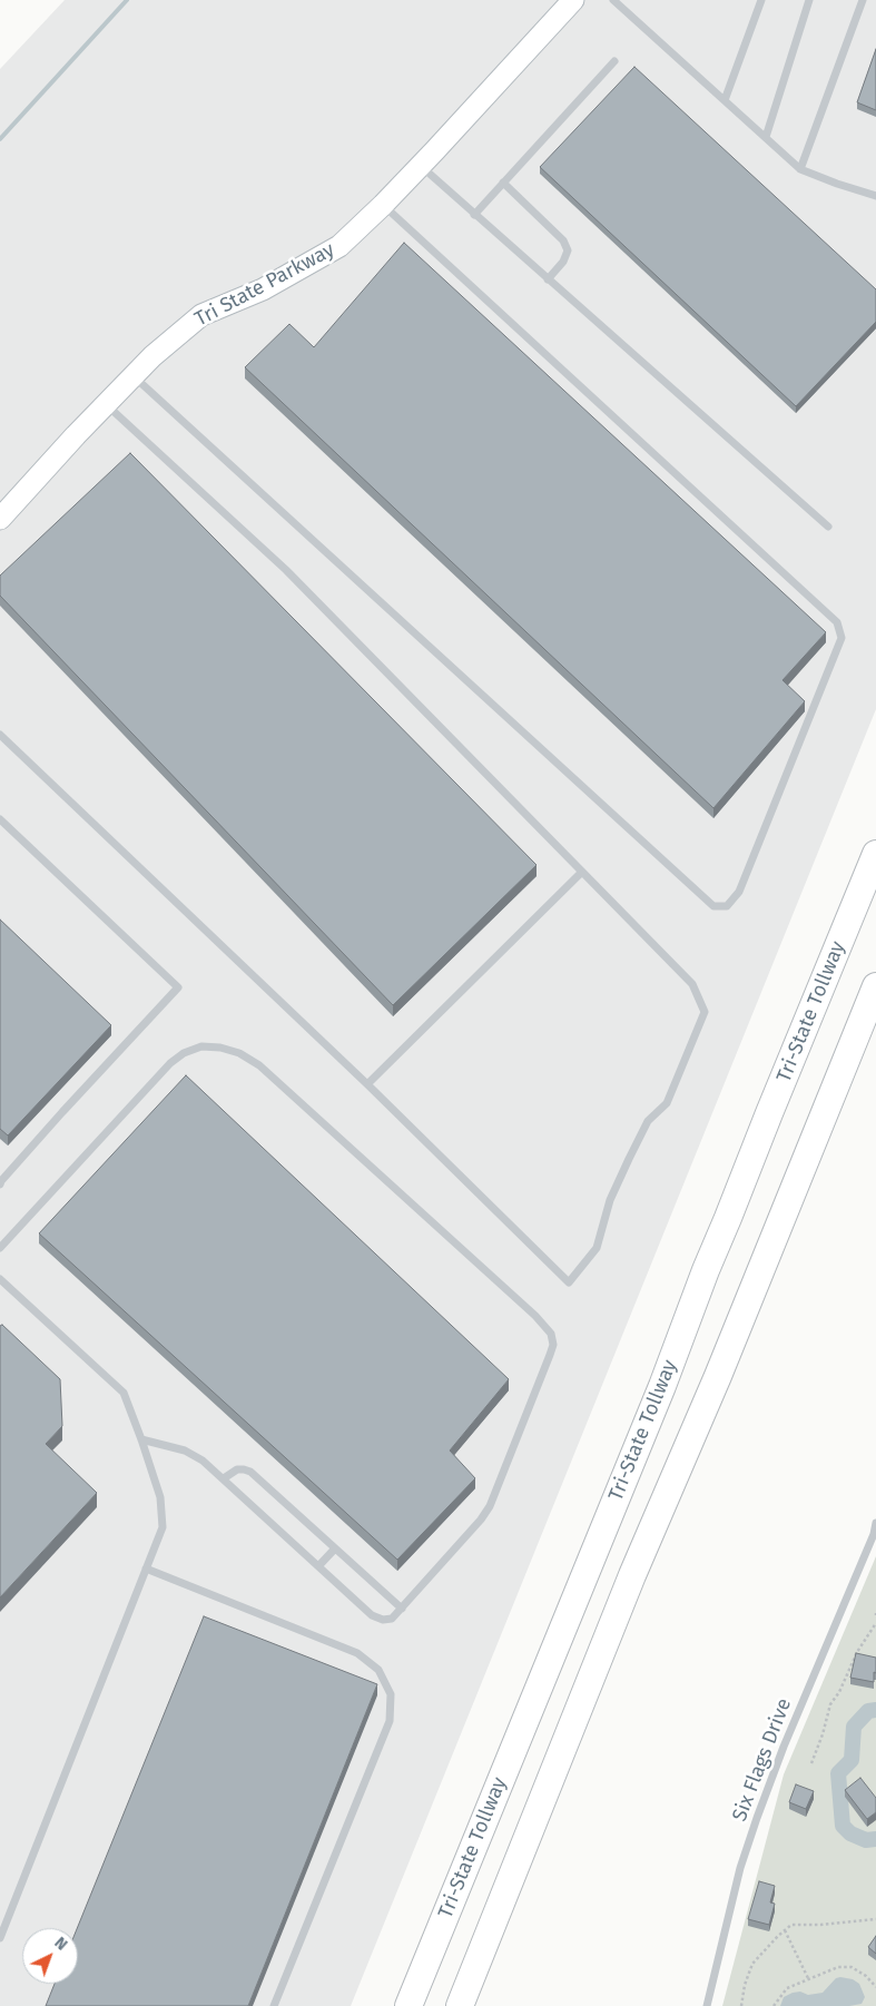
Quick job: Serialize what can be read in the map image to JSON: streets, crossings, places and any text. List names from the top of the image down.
{
  "streets": {
    "highway": ["Tri-State Tollway"],
    "street": ["Tri State Parkway"],
    "lane": ["Six Flags Drive"]
  },
  "north": "top right"
}
